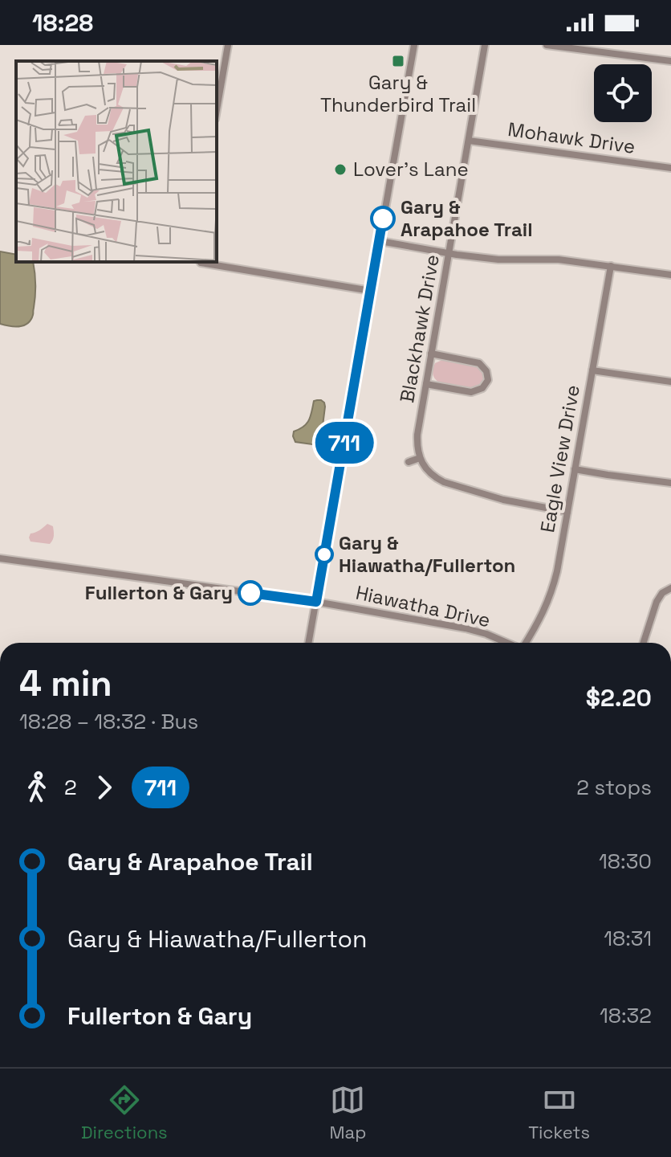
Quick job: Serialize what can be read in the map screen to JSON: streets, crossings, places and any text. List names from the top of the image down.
{
  "streets": {
    "street": [
      "Mohawk Drive",
      "Blackhawk Drive",
      "Eagle View Drive",
      "Hiawatha Drive"
    ]
  },
  "crossings": [
    ["Mohawk Drive", "Blackhawk Drive"]
  ],
  "places": {
    "transit": ["Gary & Thunderbird Trail"],
    "other": [
      "Lover's Lane",
      "Gary & Arapahoe Trail",
      "Gary & Hiawatha/Fullerton",
      "Fullerton & Gary"
    ]
  },
  "lines": ["bus line 711"],
  "page": {
    "status": "18:28",
    "on_map": "711",
    "heading": ["4 min", "18:28 – 18:32 · Bus", "$2.20"],
    "legs": ["2", "711", "2 stops"],
    "list": [
      {
        "name": "Gary & Arapahoe Trail",
        "value": "18:30"
      },
      {
        "name": "Gary & Hiawatha/Fullerton",
        "value": "18:31"
      },
      {
        "name": "Fullerton & Gary",
        "value": "18:32"
      }
    ],
    "tabs": ["Directions", "Map", "Tickets"]
  }
}
